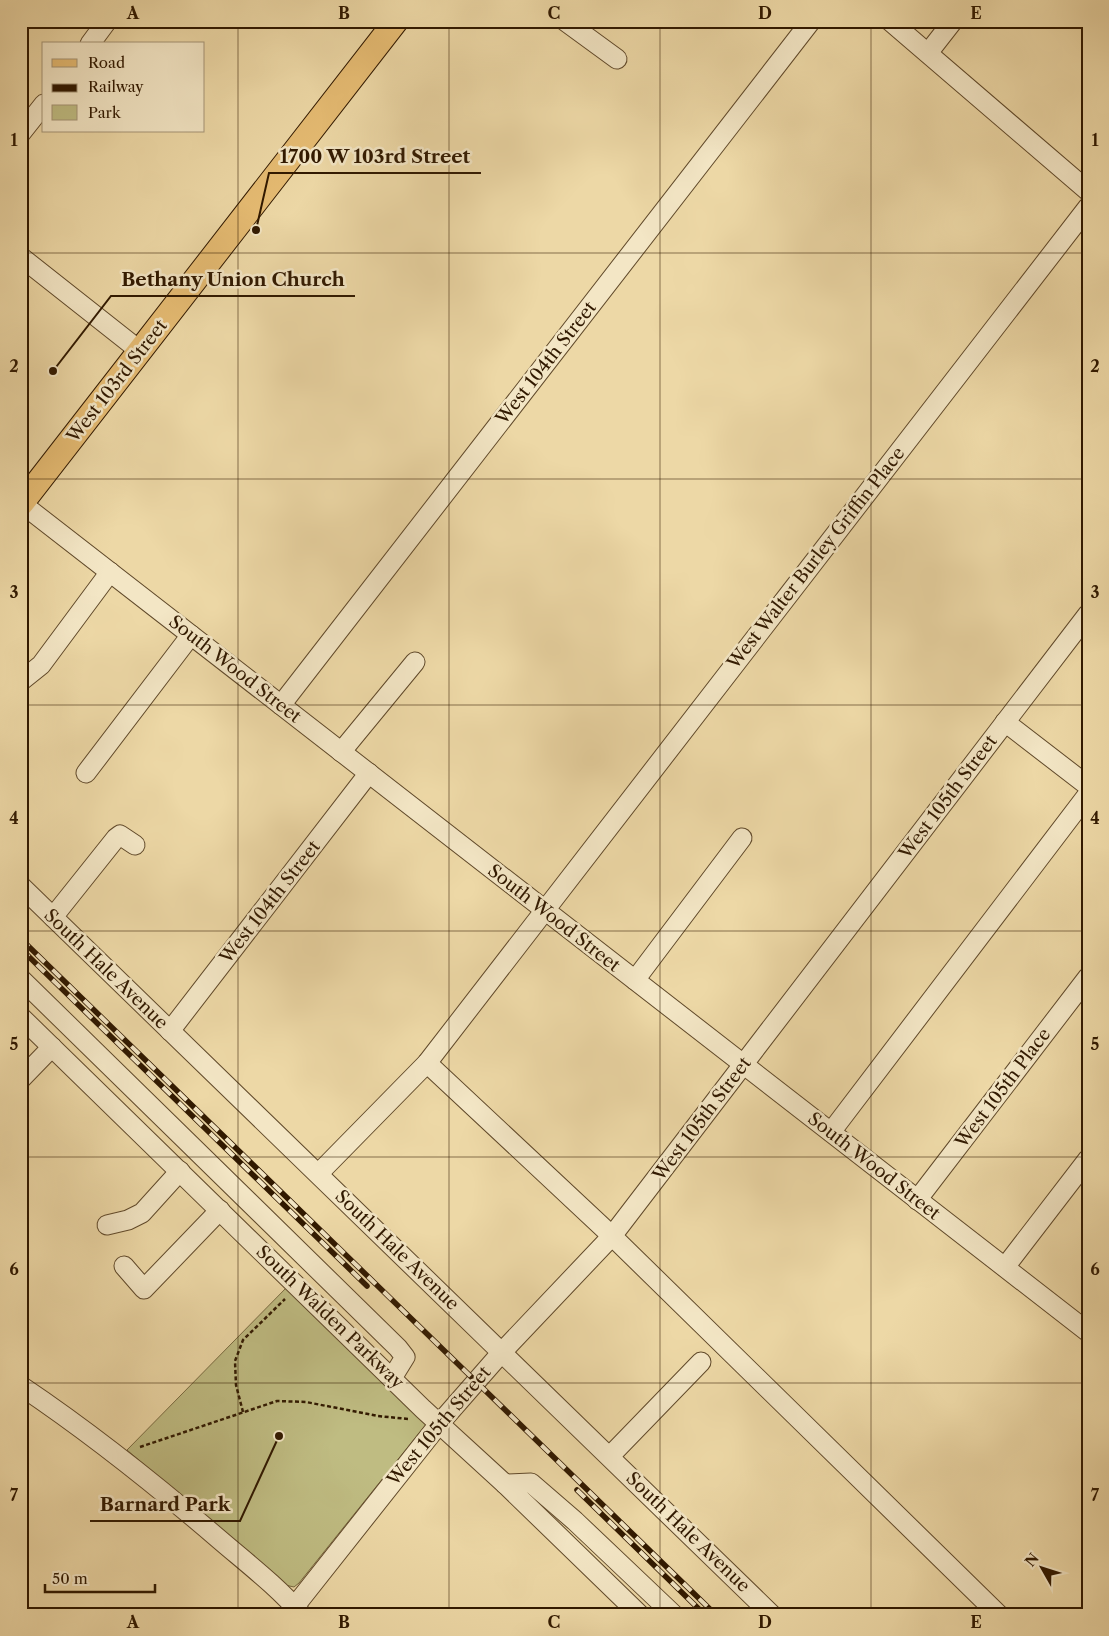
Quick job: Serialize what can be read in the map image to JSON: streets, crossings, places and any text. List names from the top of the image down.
{
  "streets": {
    "main road": ["West 103rd Street"],
    "street": [
      "West 104th Street",
      "West Walter Burley Griffin Place",
      "South Wood Street",
      "West 105th Street",
      "South Hale Avenue",
      "West 105th Place",
      "South Walden Parkway"
    ]
  },
  "crossings": [
    ["West 104th Street", "South Wood Street"],
    ["West 104th Street", "South Hale Avenue"],
    ["West 103rd Street", "South Wood Street"],
    ["West Walter Burley Griffin Place", "South Wood Street"],
    ["West Walter Burley Griffin Place", "South Hale Avenue"],
    ["South Wood Street", "West 105th Street"],
    ["South Wood Street", "West 105th Place"],
    ["West 105th Street", "South Hale Avenue"],
    ["West 105th Street", "South Walden Parkway"]
  ],
  "places": ["1700 W 103rd Street", "Bethany Union Church", "Barnard Park"],
  "legend": ["Road", "Railway", "Park"],
  "scale_bar": "50 m",
  "north": "top left",
  "grid": {
    "columns": [
      "A",
      "B",
      "C",
      "D",
      "E"
    ],
    "rows": [
      "1",
      "2",
      "3",
      "4",
      "5",
      "6",
      "7"
    ]
  }
}
